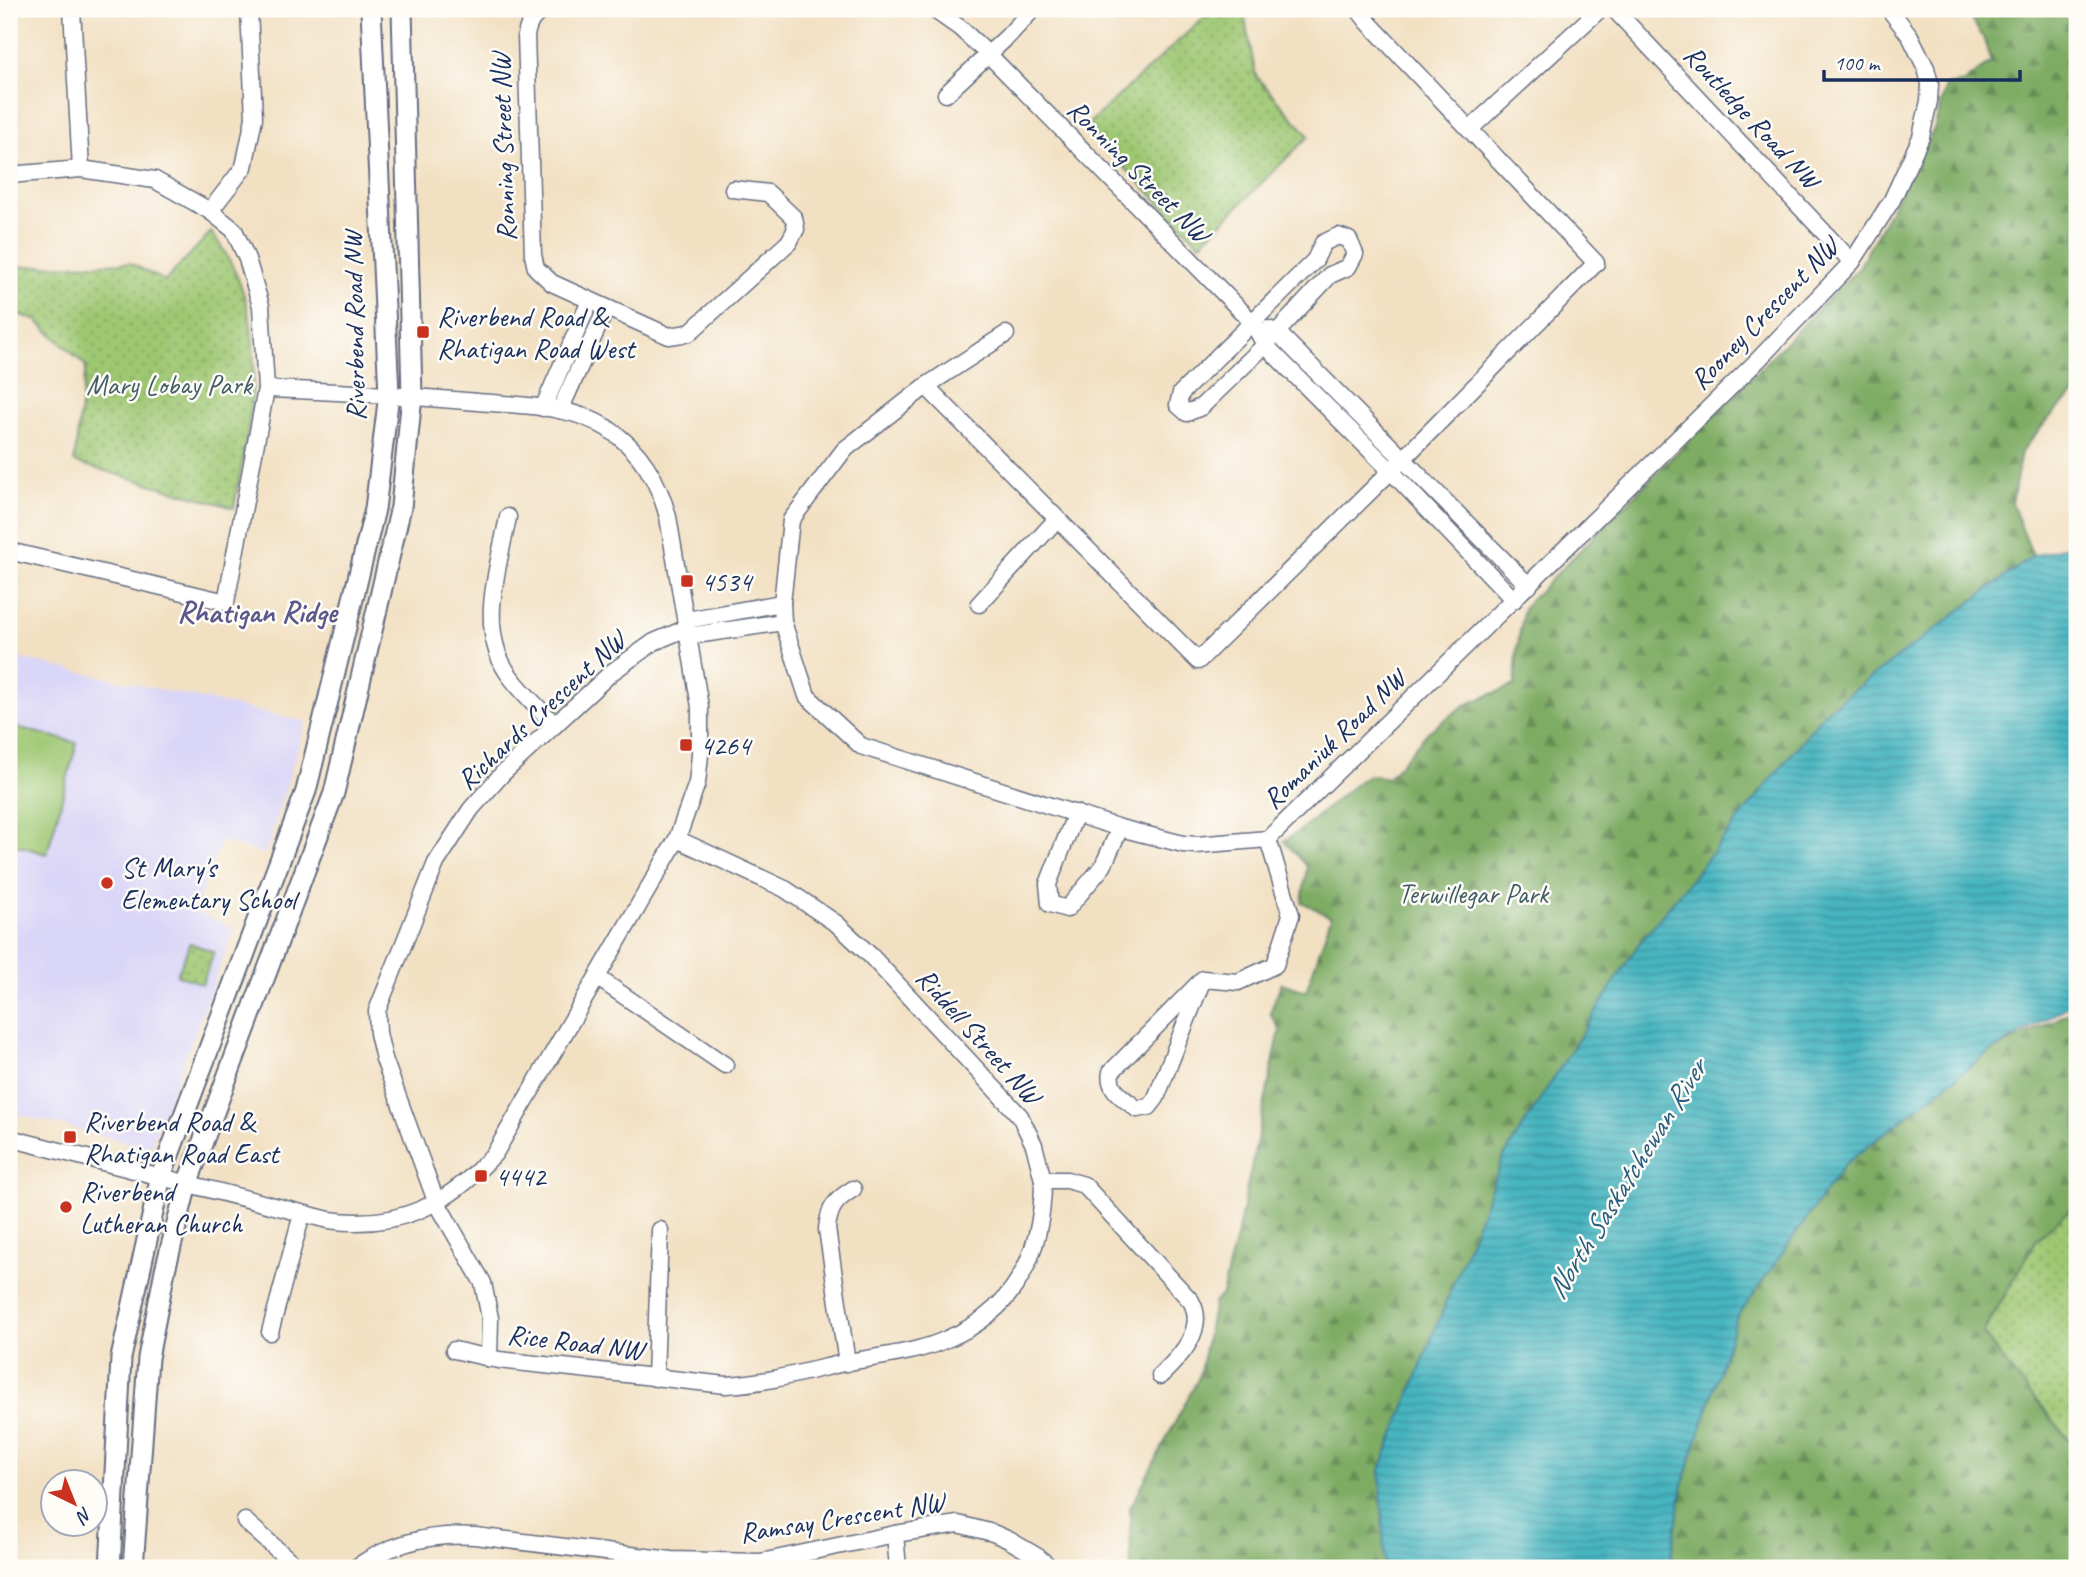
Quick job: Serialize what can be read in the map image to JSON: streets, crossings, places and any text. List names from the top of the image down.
{
  "streets": {
    "main road": ["Riverbend Road NW"],
    "street": [
      "Routledge Road NW",
      "Ronning Street NW",
      "Rooney Crescent NW",
      "Richards Crescent NW",
      "Romaniuk Road NW",
      "Riddell Street NW",
      "Rice Road NW",
      "Ramsay Crescent NW"
    ]
  },
  "crossings": [
    ["Routledge Road NW", "Rooney Crescent NW"],
    ["Ronning Street NW", "Rooney Crescent NW"],
    ["Ronning Street NW", "Romaniuk Road NW"],
    ["Rooney Crescent NW", "Romaniuk Road NW"],
    ["Richards Crescent NW", "Rice Road NW"],
    ["Riddell Street NW", "Rice Road NW"]
  ],
  "districts": ["Rhatigan Ridge"],
  "water": ["North Saskatchewan River"],
  "parks": ["Mary Lobay Park", "Terwillegar Park"],
  "places": {
    "transit": [
      "Riverbend Road & Rhatigan Road West",
      "4534",
      "4264",
      "Riverbend Road & Rhatigan Road East",
      "4442"
    ],
    "other": ["St Mary's Elementary School", "Riverbend Lutheran Church"]
  },
  "scale_bar": "100 m",
  "north": "bottom right"
}
